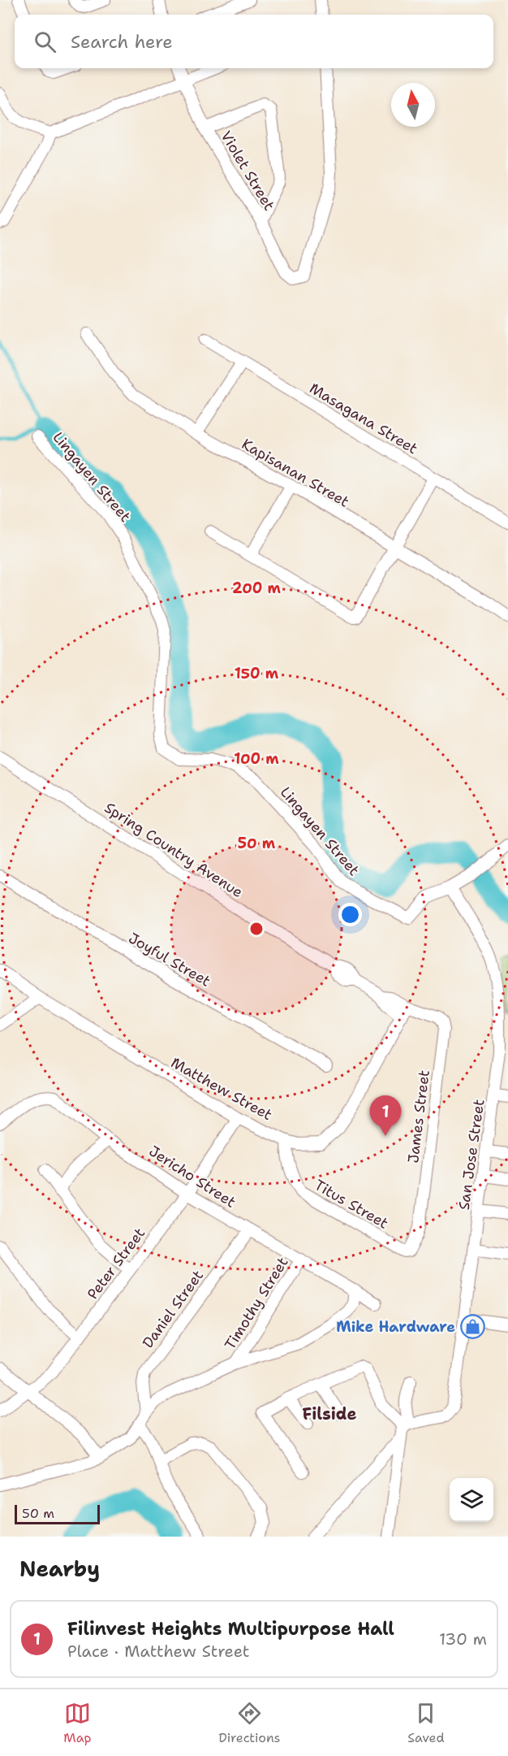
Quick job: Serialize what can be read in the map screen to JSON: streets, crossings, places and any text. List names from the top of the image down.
{
  "streets": {
    "street": [
      "Violet Street",
      "Masagana Street",
      "Kapisanan Street",
      "Lingayen Street",
      "Spring Country Avenue",
      "Joyful Street",
      "Matthew Street",
      "James Street",
      "San Jose Street",
      "Jericho Street",
      "Titus Street",
      "Peter Street",
      "Timothy Street",
      "Daniel Street"
    ]
  },
  "crossings": [
    ["Lingayen Street", "San Jose Street"],
    ["Spring Country Avenue", "Matthew Street"],
    ["Spring Country Avenue", "James Street"],
    ["Matthew Street", "James Street"],
    ["Matthew Street", "Titus Street"],
    ["Matthew Street", "Peter Street"],
    ["James Street", "Titus Street"],
    ["Jericho Street", "Peter Street"],
    ["Jericho Street", "Timothy Street"],
    ["Jericho Street", "Daniel Street"]
  ],
  "districts": ["Filside"],
  "places": {
    "shop": ["Mike Hardware"]
  },
  "scale_bar": "50 m",
  "north": "top",
  "page": {
    "search": "Search here",
    "pins": "1",
    "scale": "50 m",
    "heading": "Nearby",
    "list": [
      {
        "mark": "1",
        "name": "Filinvest Heights Multipurpose Hall",
        "note": "Place · Matthew Street",
        "value": "130 m"
      }
    ],
    "nav": ["Map", "Directions", "Saved"]
  },
  "rings": [
    "200 m",
    "150 m",
    "100 m",
    "50 m"
  ]
}
